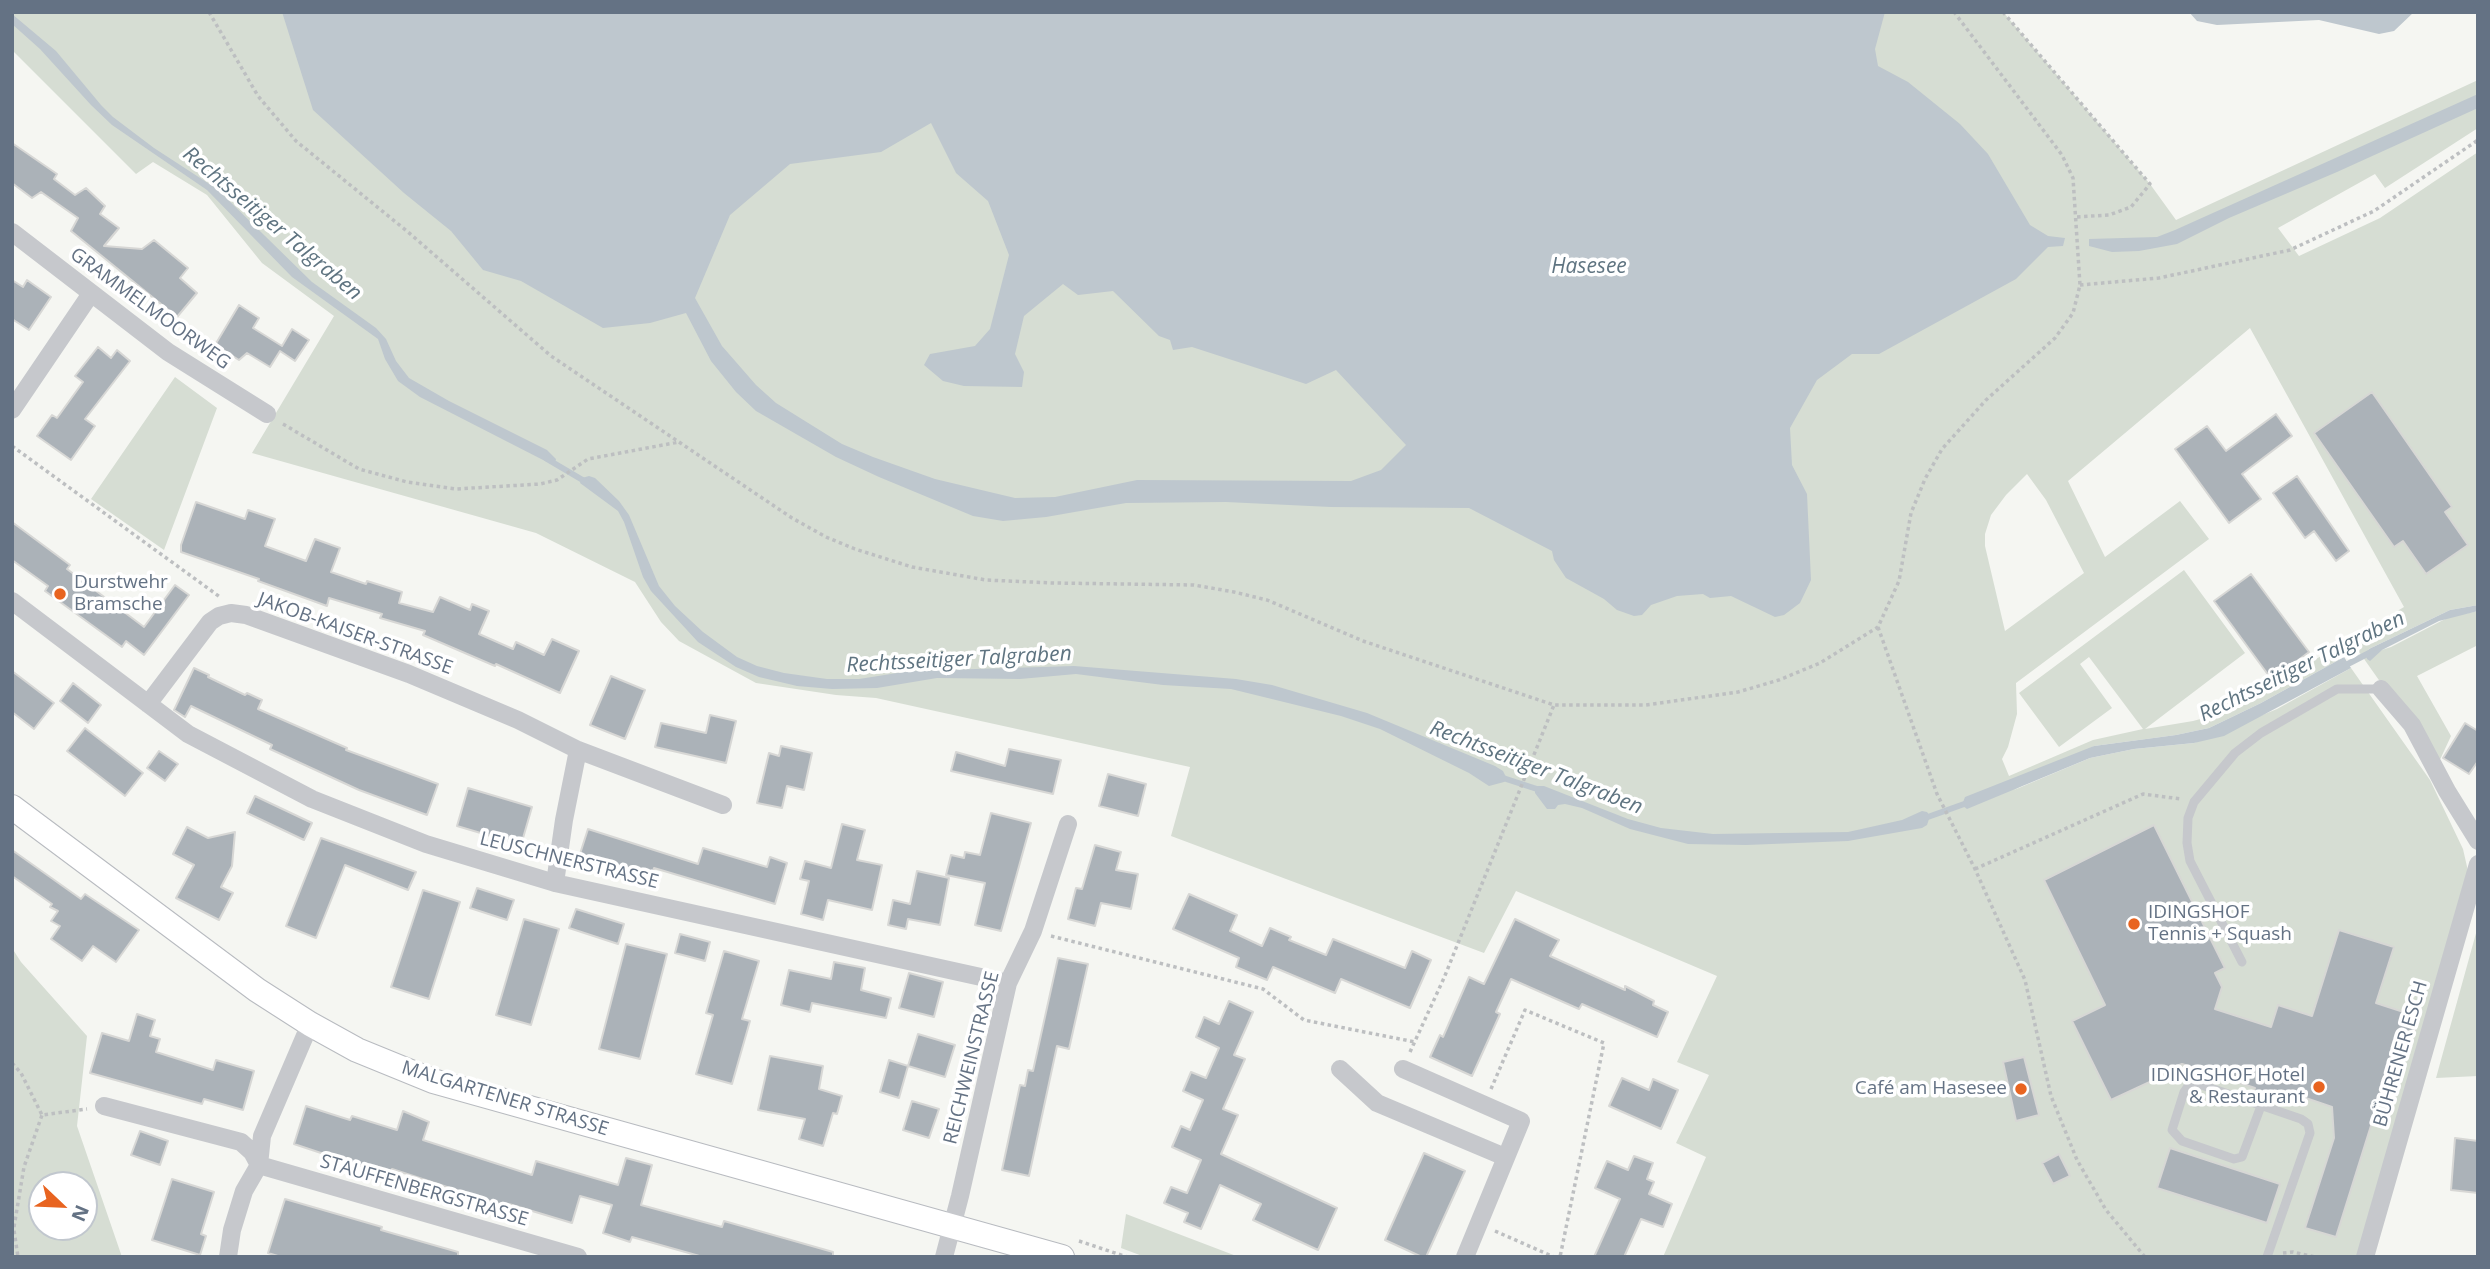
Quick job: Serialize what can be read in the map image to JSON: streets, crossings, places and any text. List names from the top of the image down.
{
  "streets": {
    "street": [
      "GRAMMELMOORWEG",
      "JAKOB-KAISER-STRASSE",
      "LEUSCHNERSTRASSE",
      "BÜHRENER ESCH",
      "REICHWEINSTRASSE",
      "MALGARTENER STRASSE",
      "STAUFFENBERGSTRASSE"
    ]
  },
  "crossings": [
    ["JAKOB-KAISER-STRASSE", "LEUSCHNERSTRASSE"],
    ["LEUSCHNERSTRASSE", "REICHWEINSTRASSE"],
    ["REICHWEINSTRASSE", "MALGARTENER STRASSE"]
  ],
  "water": ["Rechtsseitiger Talgraben", "Hasesee"],
  "places": [
    "Durstwehr Bramsche",
    "IDINGSHOF Tennis + Squash",
    "IDINGSHOF Hotel & Restaurant",
    "Café am Hasesee"
  ],
  "north": "bottom right"
}
